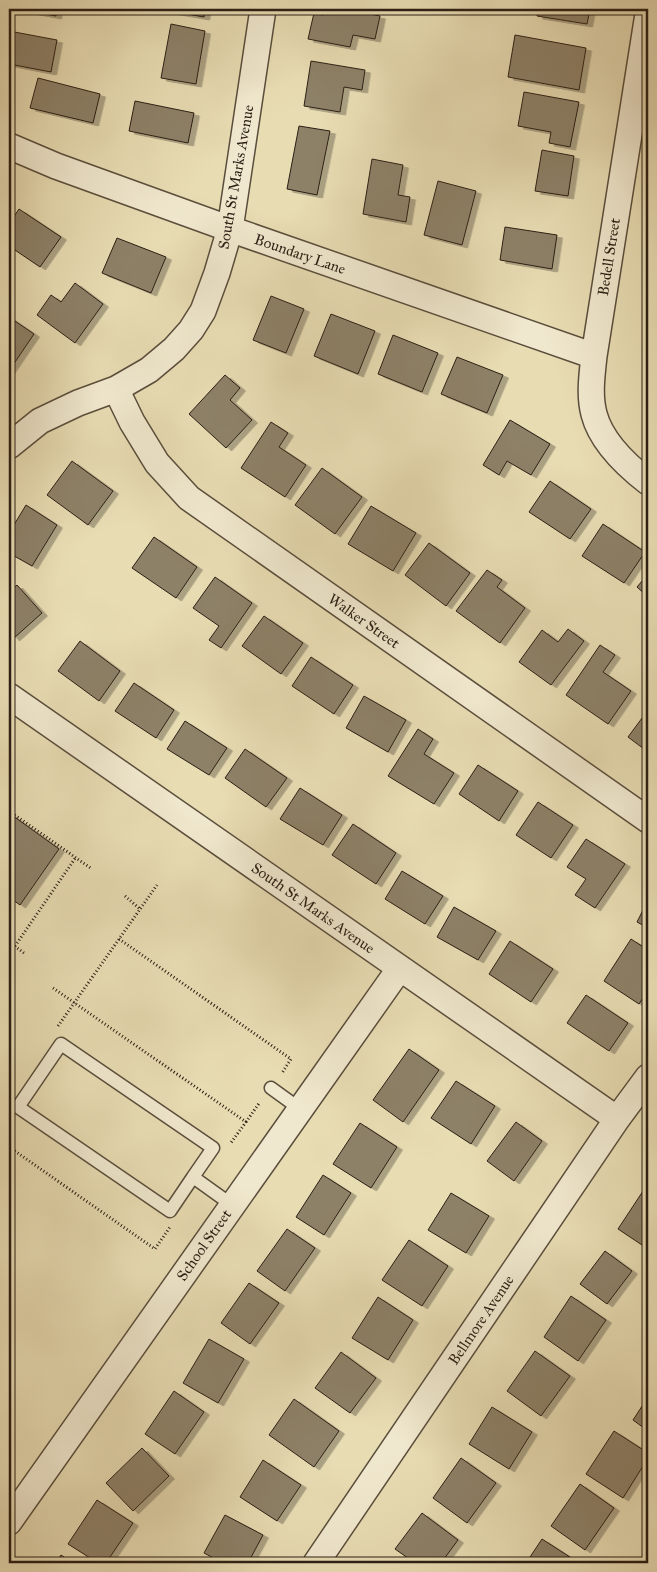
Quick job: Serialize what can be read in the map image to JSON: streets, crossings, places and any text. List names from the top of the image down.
{
  "streets": {
    "street": [
      "South St Marks Avenue",
      "Boundary Lane",
      "Bedell Street",
      "Walker Street",
      "School Street",
      "Bellmore Avenue"
    ]
  },
  "crossings": [
    ["South St Marks Avenue", "Boundary Lane"],
    ["South St Marks Avenue", "Walker Street"],
    ["South St Marks Avenue", "School Street"],
    ["South St Marks Avenue", "Bellmore Avenue"],
    ["Boundary Lane", "Bedell Street"]
  ]
}
